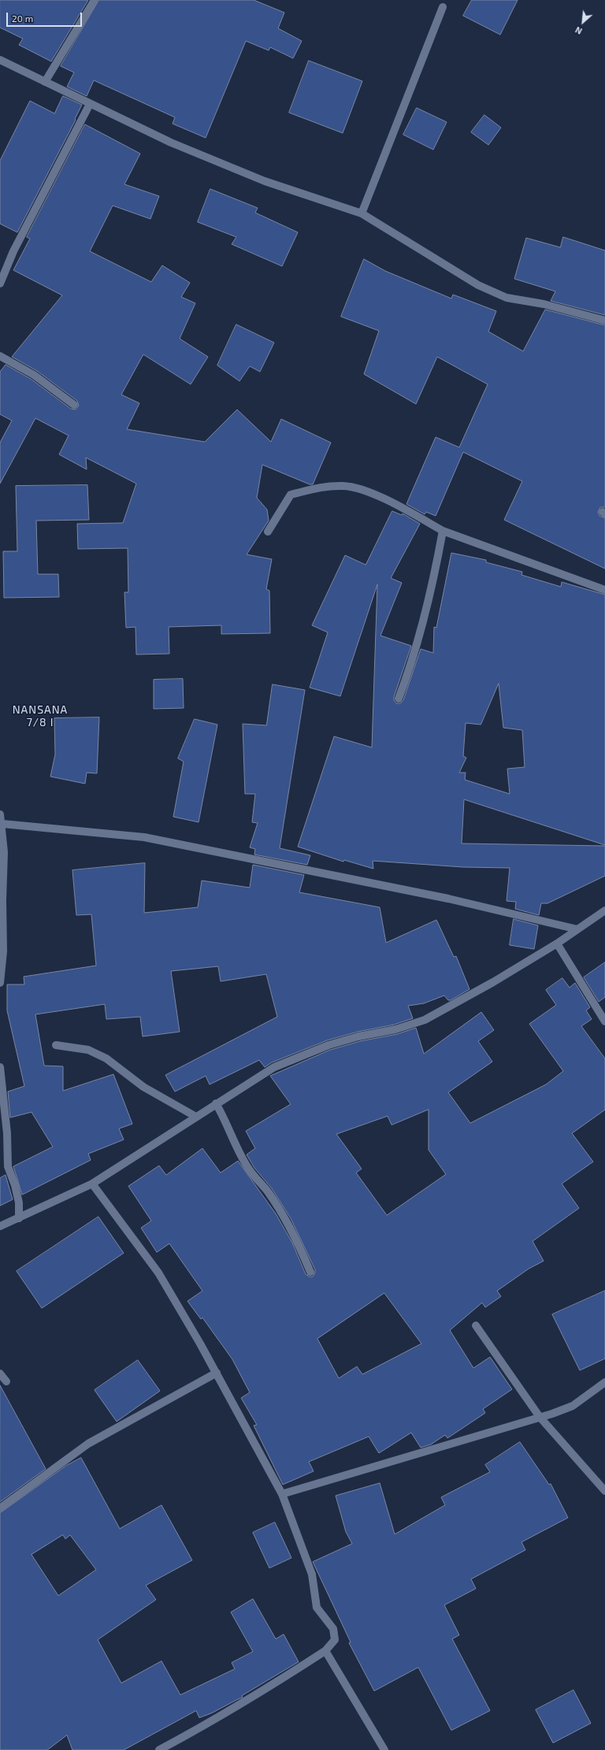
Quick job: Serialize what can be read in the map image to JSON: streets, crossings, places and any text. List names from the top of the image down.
{
  "districts": ["NANSANA 7/8 I"],
  "scale_bar": "20 m",
  "north": "bottom left"
}
